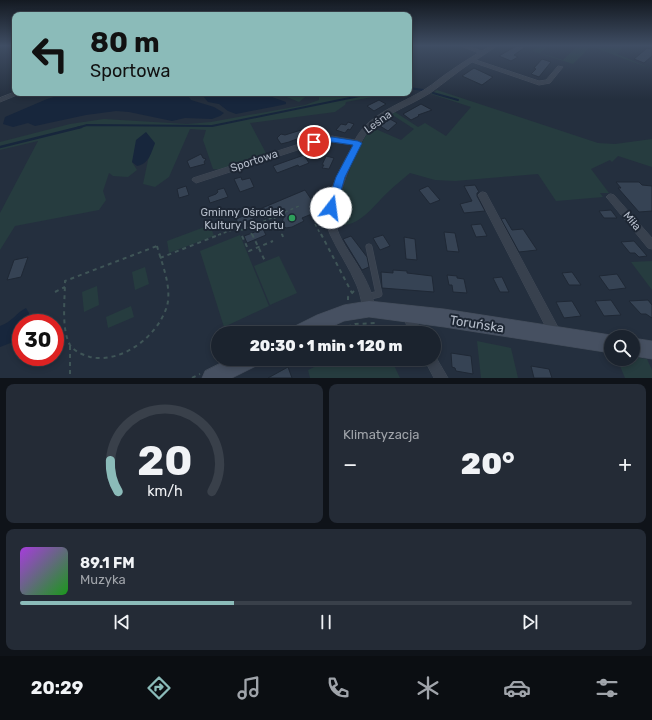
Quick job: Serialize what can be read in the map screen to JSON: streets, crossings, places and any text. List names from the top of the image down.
{
  "streets": {
    "main road": ["Toruńska"],
    "street": ["Leśna", "Sportowa", "Miła"]
  },
  "crossings": [
    ["Leśna", "Sportowa"],
    ["Leśna", "Toruńska"]
  ],
  "places": ["Gminny Ośrodek Kultury I Sportu"],
  "page": {
    "turn": ["80 m", "Sportowa"],
    "limit": "30",
    "trip": "20:30 · 1 min · 120 m",
    "tile": "Klimatyzacja",
    "heat": ["−", "20°", "+"],
    "song": ["89.1 FM", "Muzyka"],
    "tabs": "20:29",
    "gauge": ["20", "km/h"]
  }
}
